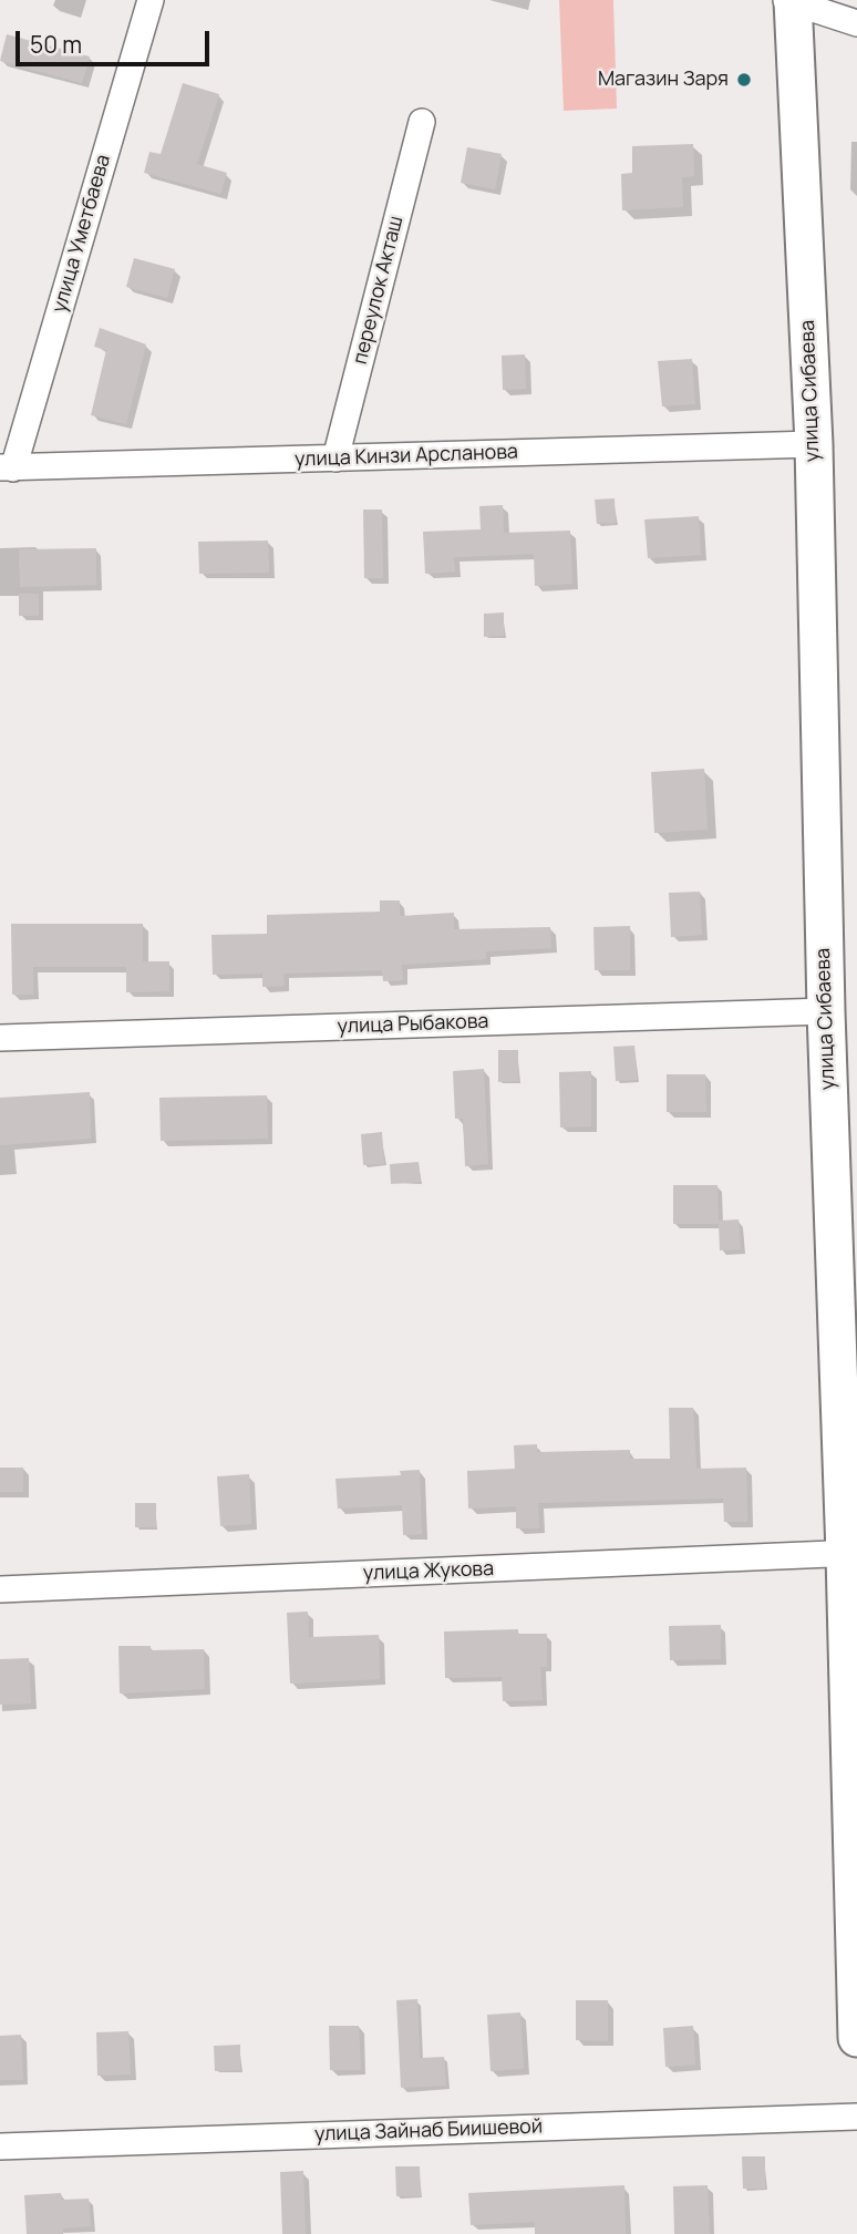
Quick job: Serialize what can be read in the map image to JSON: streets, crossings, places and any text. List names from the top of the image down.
{
  "streets": {
    "main road": ["улица Сибаева"],
    "street": [
      "улица Уметбаева",
      "переулок Акташ",
      "улица Кинзи Арсланова",
      "улица Рыбакова",
      "улица Жукова",
      "улица Зайнаб Биишевой"
    ]
  },
  "crossings": [
    ["улица Уметбаева", "улица Кинзи Арсланова"],
    ["переулок Акташ", "улица Кинзи Арсланова"],
    ["улица Сибаева", "улица Кинзи Арсланова"],
    ["улица Сибаева", "улица Рыбакова"],
    ["улица Сибаева", "улица Жукова"]
  ],
  "places": ["Магазин Заря"],
  "scale_bar": "50 m"
}
